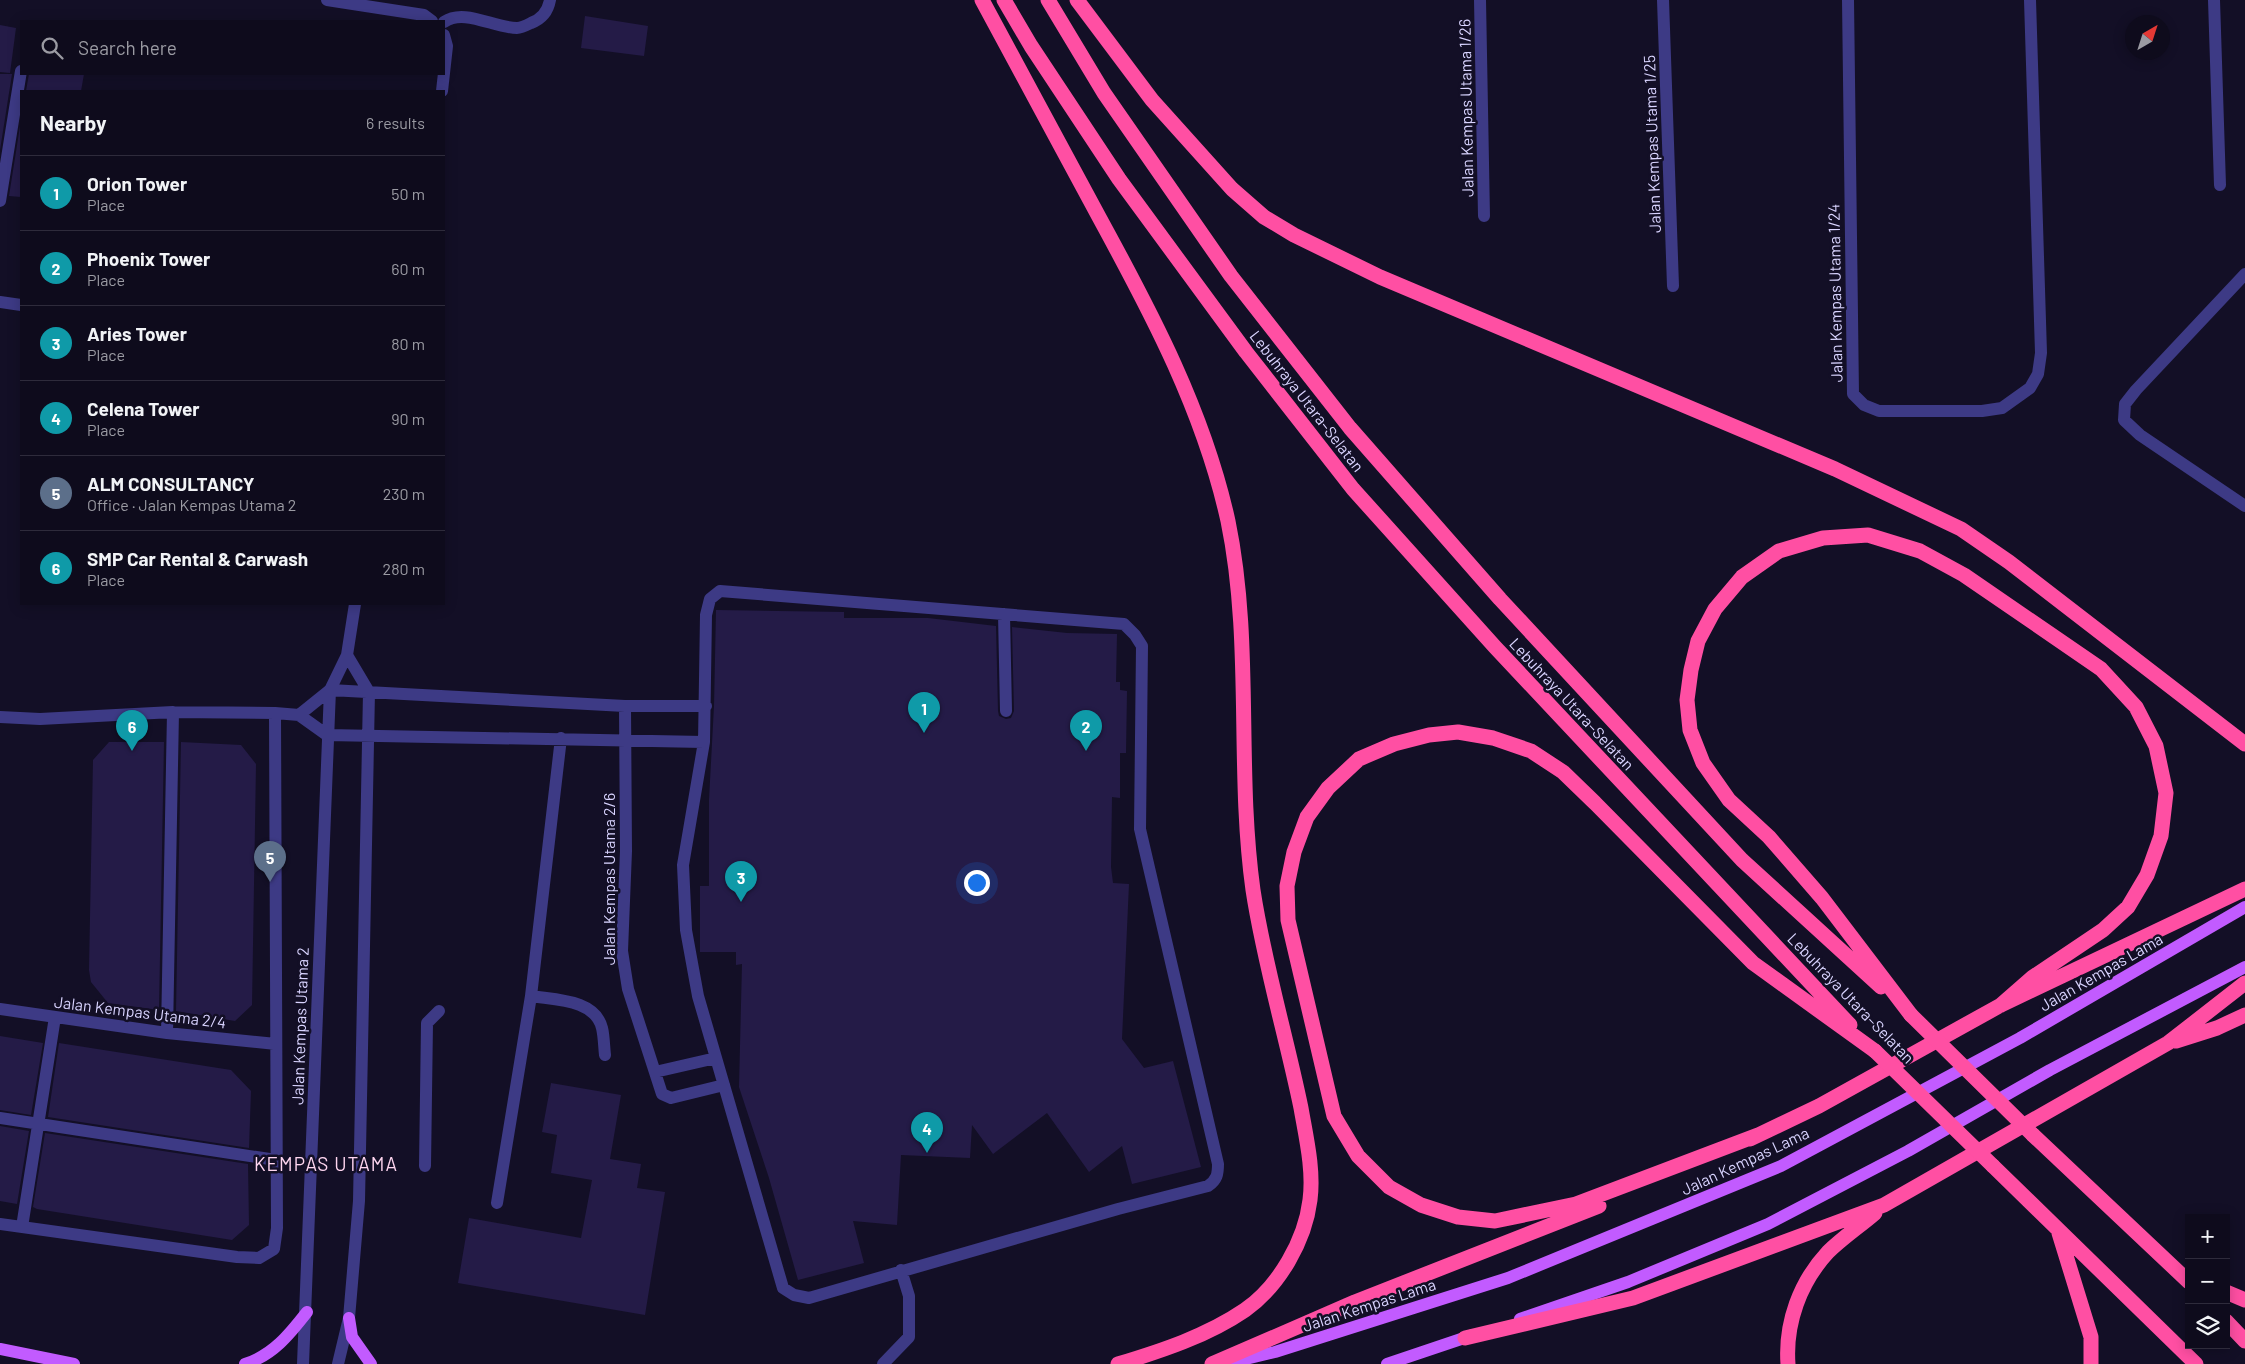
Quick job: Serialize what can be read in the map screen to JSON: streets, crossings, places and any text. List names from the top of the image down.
{
  "streets": {
    "highway": ["Lebuhraya Utara–Selatan"],
    "main road": ["Jalan Kempas Lama"],
    "street": [
      "Jalan Kempas Utama 1/26",
      "Jalan Kempas Utama 1/25",
      "Jalan Kempas Utama 1/24",
      "Jalan Kempas Utama 2/6",
      "Jalan Kempas Utama 2/4",
      "Jalan Kempas Utama 2"
    ]
  },
  "districts": ["KEMPAS UTAMA"],
  "north": "top right",
  "page": {
    "search": "Search here",
    "heading": ["Nearby", "6 results"],
    "list": [
      {
        "mark": "1",
        "name": "Orion Tower",
        "note": "Place",
        "value": "50 m"
      },
      {
        "mark": "2",
        "name": "Phoenix Tower",
        "note": "Place",
        "value": "60 m"
      },
      {
        "mark": "3",
        "name": "Aries Tower",
        "note": "Place",
        "value": "80 m"
      },
      {
        "mark": "4",
        "name": "Celena Tower",
        "note": "Place",
        "value": "90 m"
      },
      {
        "mark": "5",
        "name": "ALM CONSULTANCY",
        "note": "Office · Jalan Kempas Utama 2",
        "value": "230 m"
      },
      {
        "mark": "6",
        "name": "SMP Car Rental & Carwash",
        "note": "Place",
        "value": "280 m"
      }
    ],
    "pins": [
      "1",
      "2",
      "6",
      "5",
      "3",
      "4"
    ],
    "map_buttons": ["+", "−"]
  }
}
